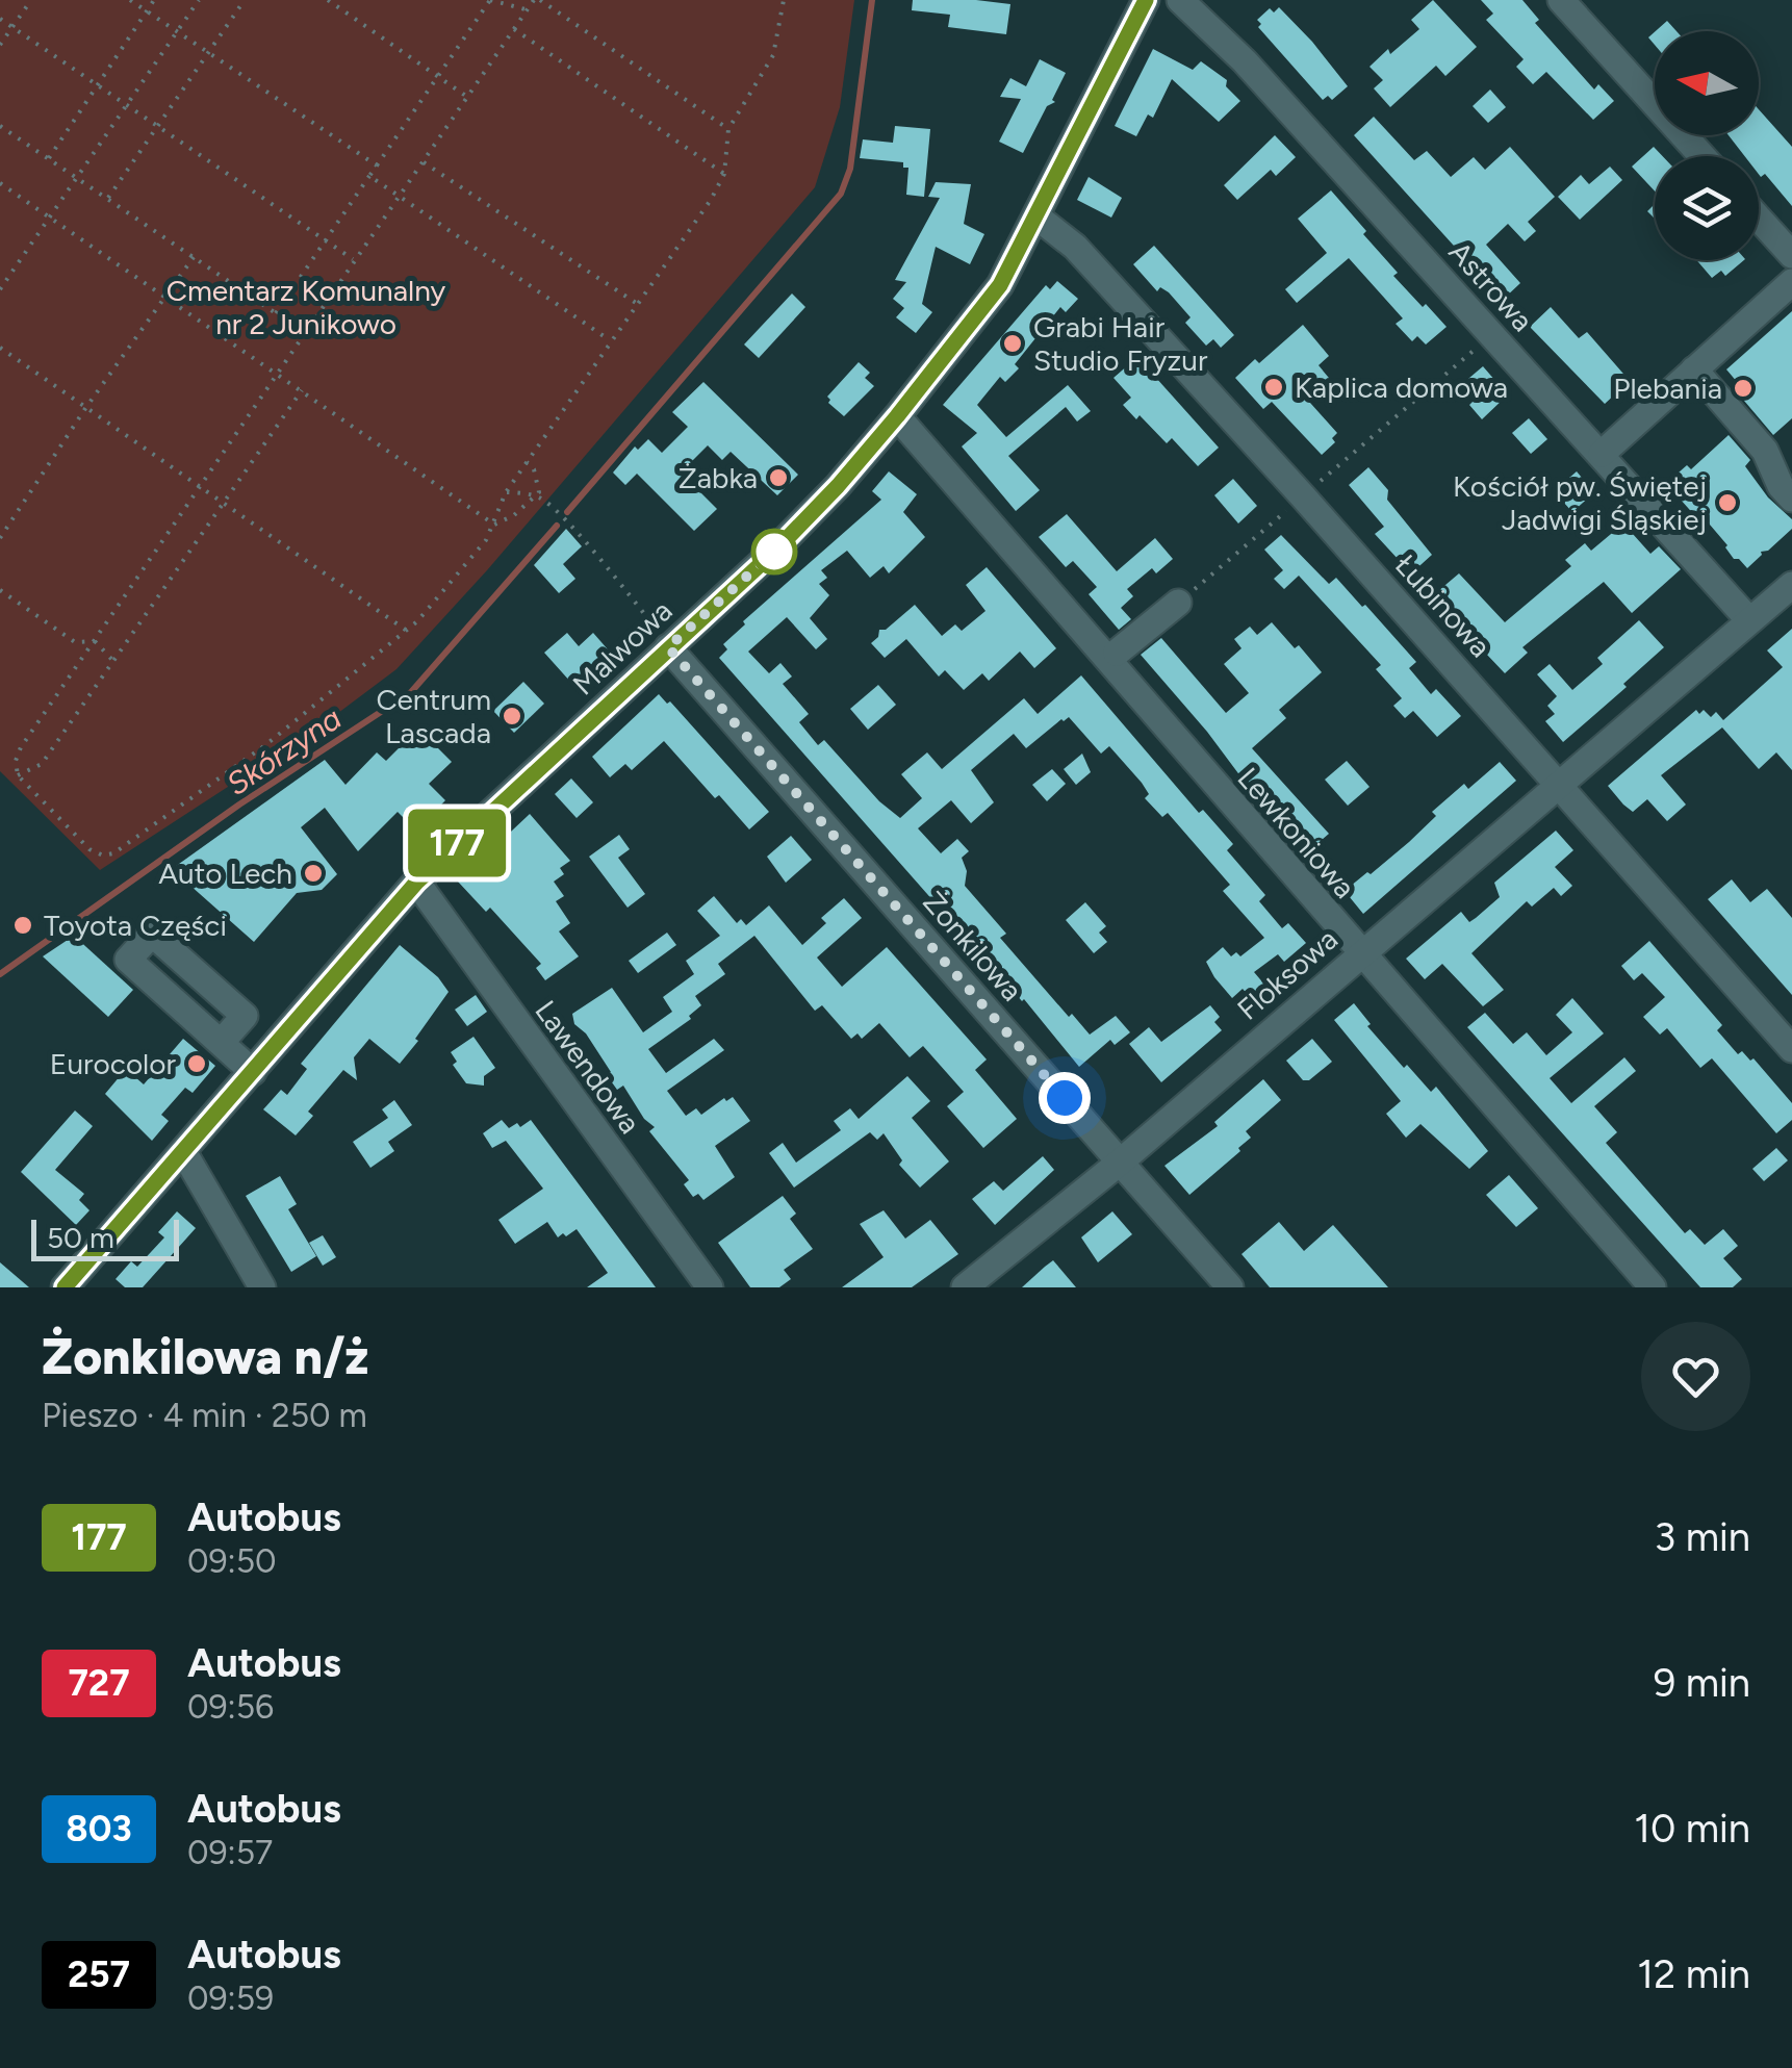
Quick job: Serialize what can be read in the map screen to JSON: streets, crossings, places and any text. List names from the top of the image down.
{
  "streets": {
    "street": [
      "Astrowa",
      "Łubinowa",
      "Malwowa",
      "Lewkoniowa",
      "Żonkilowa",
      "Floksowa",
      "Lawendowa"
    ]
  },
  "crossings": [
    ["Astrowa", "Floksowa"],
    ["Łubinowa", "Malwowa"],
    ["Łubinowa", "Floksowa"],
    ["Malwowa", "Lewkoniowa"],
    ["Malwowa", "Żonkilowa"],
    ["Malwowa", "Lawendowa"],
    ["Lewkoniowa", "Floksowa"],
    ["Żonkilowa", "Floksowa"]
  ],
  "water": ["Skórzyna"],
  "parks": ["Cmentarz Komunalny nr 2 Junikowo"],
  "places": [
    "Grabi Hair Studio Fryzur",
    "Kaplica domowa",
    "Plebania",
    "Żabka",
    "Kościół pw. Świętej Jadwigi Śląskiej",
    "Centrum Lascada",
    "Auto Lech",
    "Toyota Części",
    "Eurocolor"
  ],
  "lines": ["bus line 177"],
  "scale_bar": "50 m",
  "north": "left",
  "page": {
    "on_map": "177",
    "scale": "50 m",
    "heading": ["Żonkilowa n/ż", "Pieszo · 4 min · 250 m"],
    "list": [
      {
        "mark": "177",
        "name": "Autobus",
        "note": "09:50",
        "value": "3 min"
      },
      {
        "mark": "727",
        "name": "Autobus",
        "note": "09:56",
        "value": "9 min"
      },
      {
        "mark": "803",
        "name": "Autobus",
        "note": "09:57",
        "value": "10 min"
      },
      {
        "mark": "257",
        "name": "Autobus",
        "note": "09:59",
        "value": "12 min"
      }
    ]
  }
}
